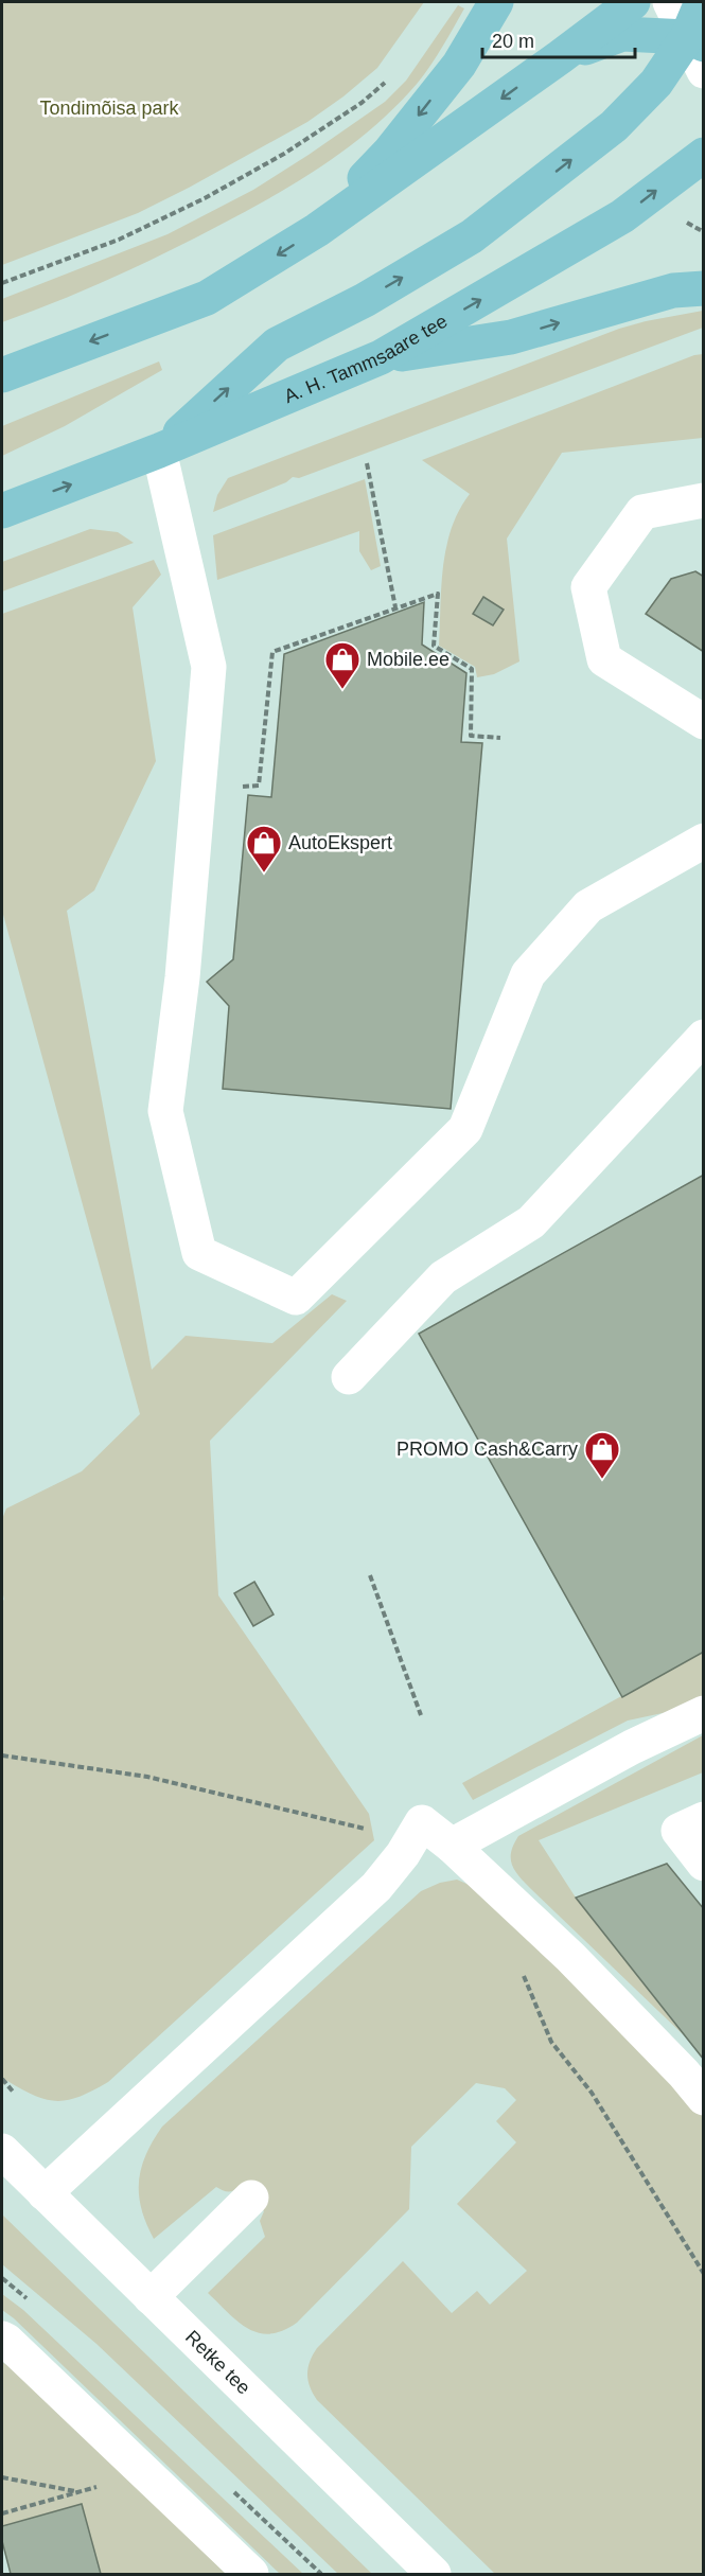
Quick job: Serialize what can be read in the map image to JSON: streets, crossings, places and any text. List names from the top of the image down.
{
  "streets": {
    "main road": ["A. H. Tammsaare tee"],
    "street": ["Retke tee"]
  },
  "parks": ["Tondimõisa park"],
  "places": {
    "shop": ["Mobile.ee", "AutoEkspert", "PROMO Cash&Carry"]
  },
  "scale_bar": "20 m"
}
